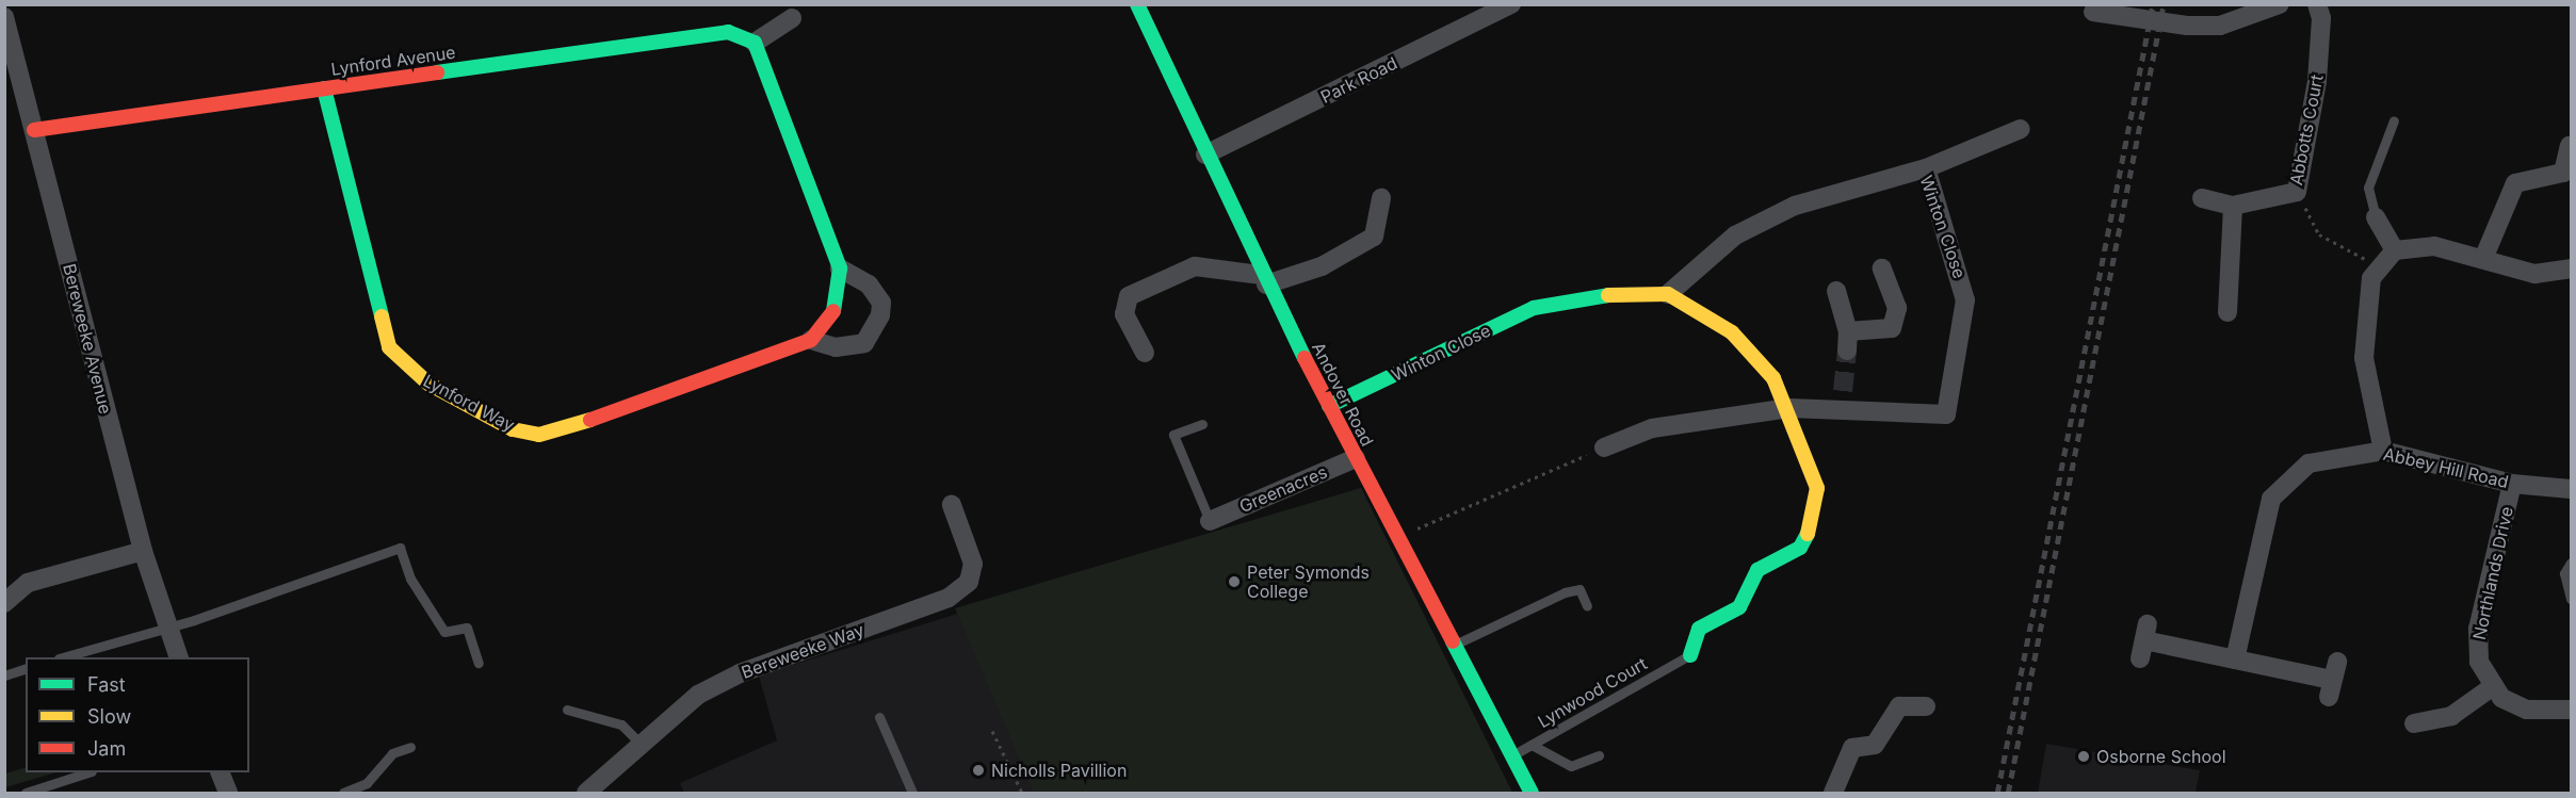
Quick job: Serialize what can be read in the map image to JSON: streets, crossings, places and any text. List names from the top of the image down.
{
  "streets": {
    "street": [
      "Lynford Avenue",
      "Park Road",
      "Abbotts Court",
      "Winton Close",
      "Bereweeke Avenue",
      "Andover Road",
      "Lynford Way",
      "Abbey Hill Road",
      "Greenacres",
      "Northlands Drive",
      "Bereweeke Way"
    ],
    "lane": ["Lynwood Court"]
  },
  "crossings": [
    ["Lynford Avenue", "Bereweeke Avenue"],
    ["Lynford Avenue", "Lynford Way"],
    ["Park Road", "Andover Road"],
    ["Winton Close", "Andover Road"],
    ["Andover Road", "Greenacres"],
    ["Andover Road", "Lynwood Court"],
    ["Abbey Hill Road", "Northlands Drive"]
  ],
  "places": ["Peter Symonds College", "Osborne School", "Nicholls Pavillion"],
  "legend": ["Fast", "Slow", "Jam"]
}
